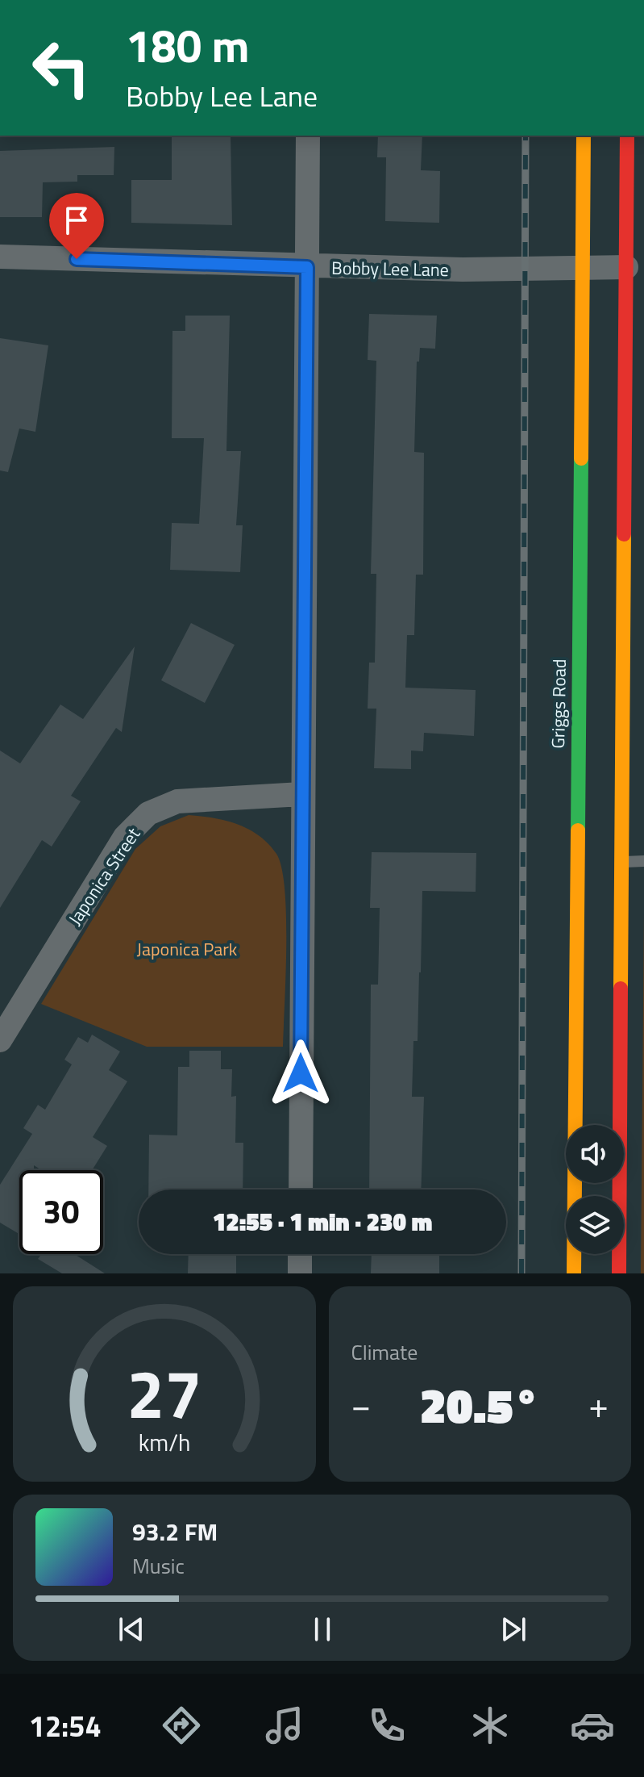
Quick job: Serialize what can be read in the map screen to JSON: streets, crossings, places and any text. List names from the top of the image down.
{
  "streets": {
    "main road": ["Griggs Road"],
    "street": ["Bobby Lee Lane", "Japonica Street"]
  },
  "crossings": [
    ["Bobby Lee Lane", "Griggs Road"]
  ],
  "parks": ["Japonica Park"],
  "page": {
    "turn": ["180 m", "Bobby Lee Lane"],
    "limit": "30",
    "trip": "12:55 · 1 min · 230 m",
    "tile": "Climate",
    "heat": ["−", "20.5°", "+"],
    "song": ["93.2 FM", "Music"],
    "tabs": "12:54",
    "gauge": ["27", "km/h"]
  }
}
